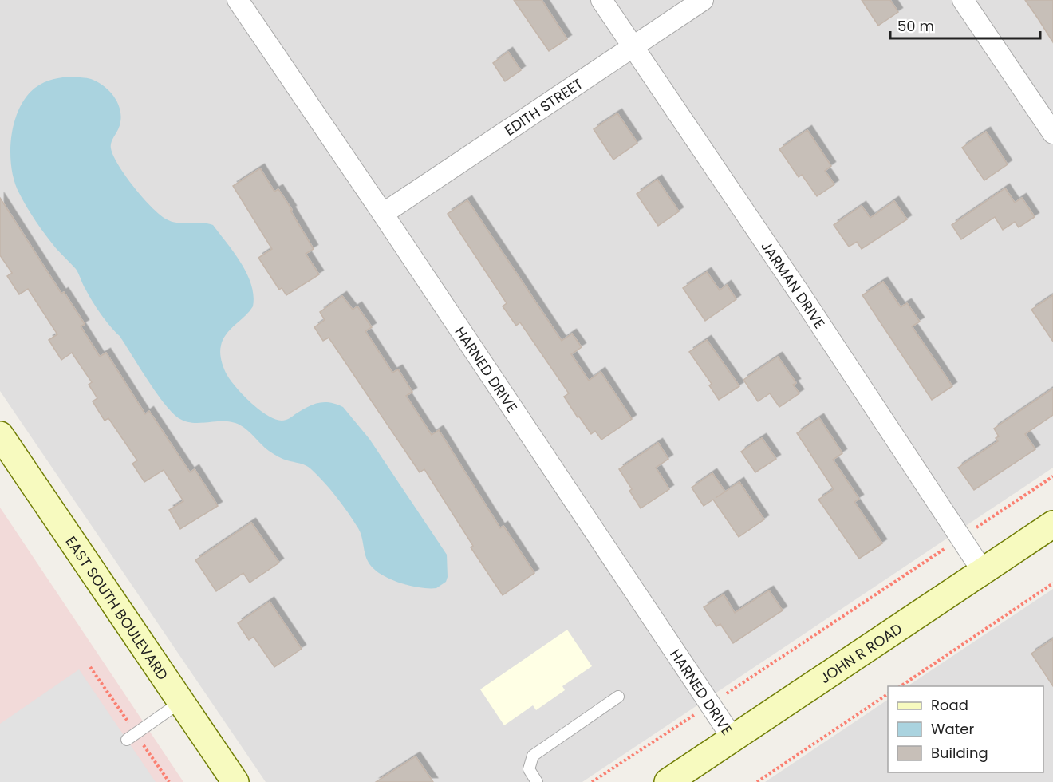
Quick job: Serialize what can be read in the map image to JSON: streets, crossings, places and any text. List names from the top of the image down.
{
  "streets": {
    "main road": ["EAST SOUTH BOULEVARD", "JOHN R ROAD"],
    "street": ["EDITH STREET", "JARMAN DRIVE", "HARNED DRIVE"]
  },
  "crossings": [
    ["EDITH STREET", "JARMAN DRIVE"],
    ["EDITH STREET", "HARNED DRIVE"],
    ["JARMAN DRIVE", "JOHN R ROAD"],
    ["HARNED DRIVE", "JOHN R ROAD"]
  ],
  "legend": ["Road", "Water", "Building"],
  "scale_bar": "50 m"
}
